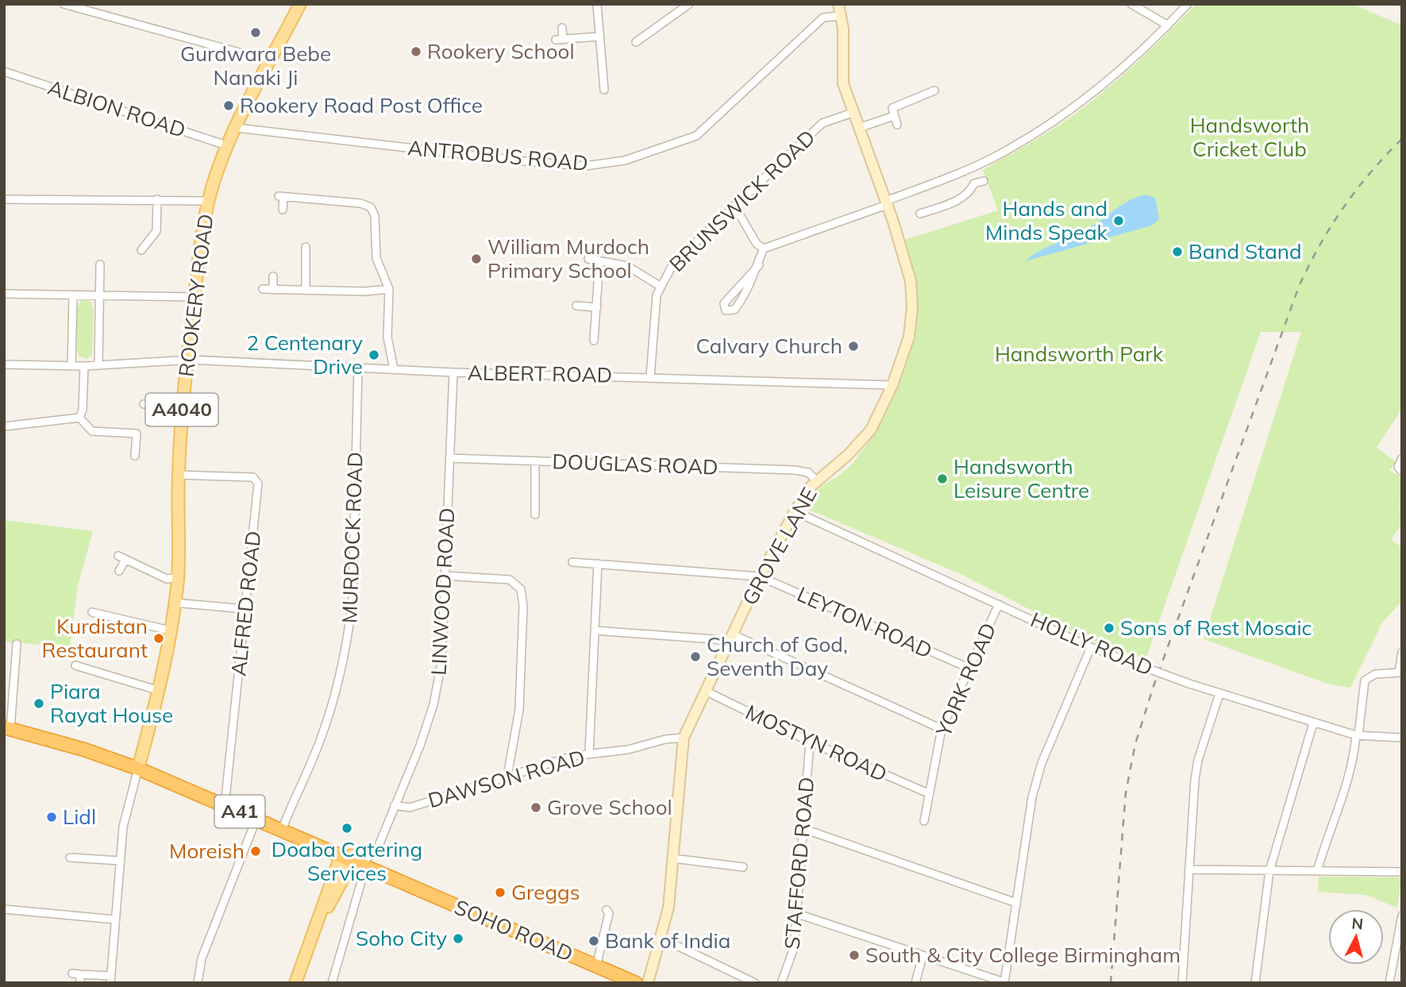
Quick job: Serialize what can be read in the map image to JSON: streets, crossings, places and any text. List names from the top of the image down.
{
  "streets": {
    "highway": ["A41", "SOHO ROAD"],
    "main road": ["ROOKERY ROAD", "A4040"],
    "street": [
      "ALBION ROAD",
      "ANTROBUS ROAD",
      "BRUNSWICK ROAD",
      "ALBERT ROAD",
      "DOUGLAS ROAD",
      "MURDOCK ROAD",
      "GROVE LANE",
      "LINWOOD ROAD",
      "ALFRED ROAD",
      "LEYTON ROAD",
      "HOLLY ROAD",
      "YORK ROAD",
      "MOSTYN ROAD",
      "DAWSON ROAD",
      "STAFFORD ROAD"
    ]
  },
  "crossings": [
    ["ALBION ROAD", "ROOKERY ROAD"],
    ["ANTROBUS ROAD", "ROOKERY ROAD"],
    ["ANTROBUS ROAD", "GROVE LANE"],
    ["BRUNSWICK ROAD", "ALBERT ROAD"],
    ["BRUNSWICK ROAD", "GROVE LANE"],
    ["ROOKERY ROAD", "ALBERT ROAD"],
    ["ROOKERY ROAD", "ALFRED ROAD"],
    ["ROOKERY ROAD", "A41"],
    ["ROOKERY ROAD", "SOHO ROAD"],
    ["ALBERT ROAD", "MURDOCK ROAD"],
    ["ALBERT ROAD", "GROVE LANE"],
    ["ALBERT ROAD", "LINWOOD ROAD"],
    ["DOUGLAS ROAD", "GROVE LANE"],
    ["DOUGLAS ROAD", "LINWOOD ROAD"],
    ["MURDOCK ROAD", "SOHO ROAD"],
    ["GROVE LANE", "LEYTON ROAD"],
    ["GROVE LANE", "HOLLY ROAD"],
    ["GROVE LANE", "MOSTYN ROAD"],
    ["GROVE LANE", "DAWSON ROAD"],
    ["LINWOOD ROAD", "DAWSON ROAD"],
    ["LINWOOD ROAD", "SOHO ROAD"],
    ["ALFRED ROAD", "SOHO ROAD"],
    ["LEYTON ROAD", "YORK ROAD"],
    ["HOLLY ROAD", "YORK ROAD"],
    ["YORK ROAD", "MOSTYN ROAD"],
    ["MOSTYN ROAD", "STAFFORD ROAD"],
    ["A41", "SOHO ROAD"]
  ],
  "parks": ["Handsworth Cricket Club", "Handsworth Park"],
  "places": [
    "Gurdwara Bebe Nanaki Ji",
    "Rookery School",
    "Rookery Road Post Office",
    "Hands and Minds Speak",
    "Band Stand",
    "William Murdoch Primary School",
    "Calvary Church",
    "2 Centenary Drive",
    "Handsworth Leisure Centre",
    "Sons of Rest Mosaic",
    "Kurdistan Restaurant",
    "Church of God, Seventh Day",
    "Piara Rayat House",
    "Grove School",
    "Lidl",
    "Doaba Catering Services",
    "Moreish",
    "Greggs",
    "Soho City",
    "Bank of India",
    "South & City College Birmingham"
  ],
  "north": "top"
}
